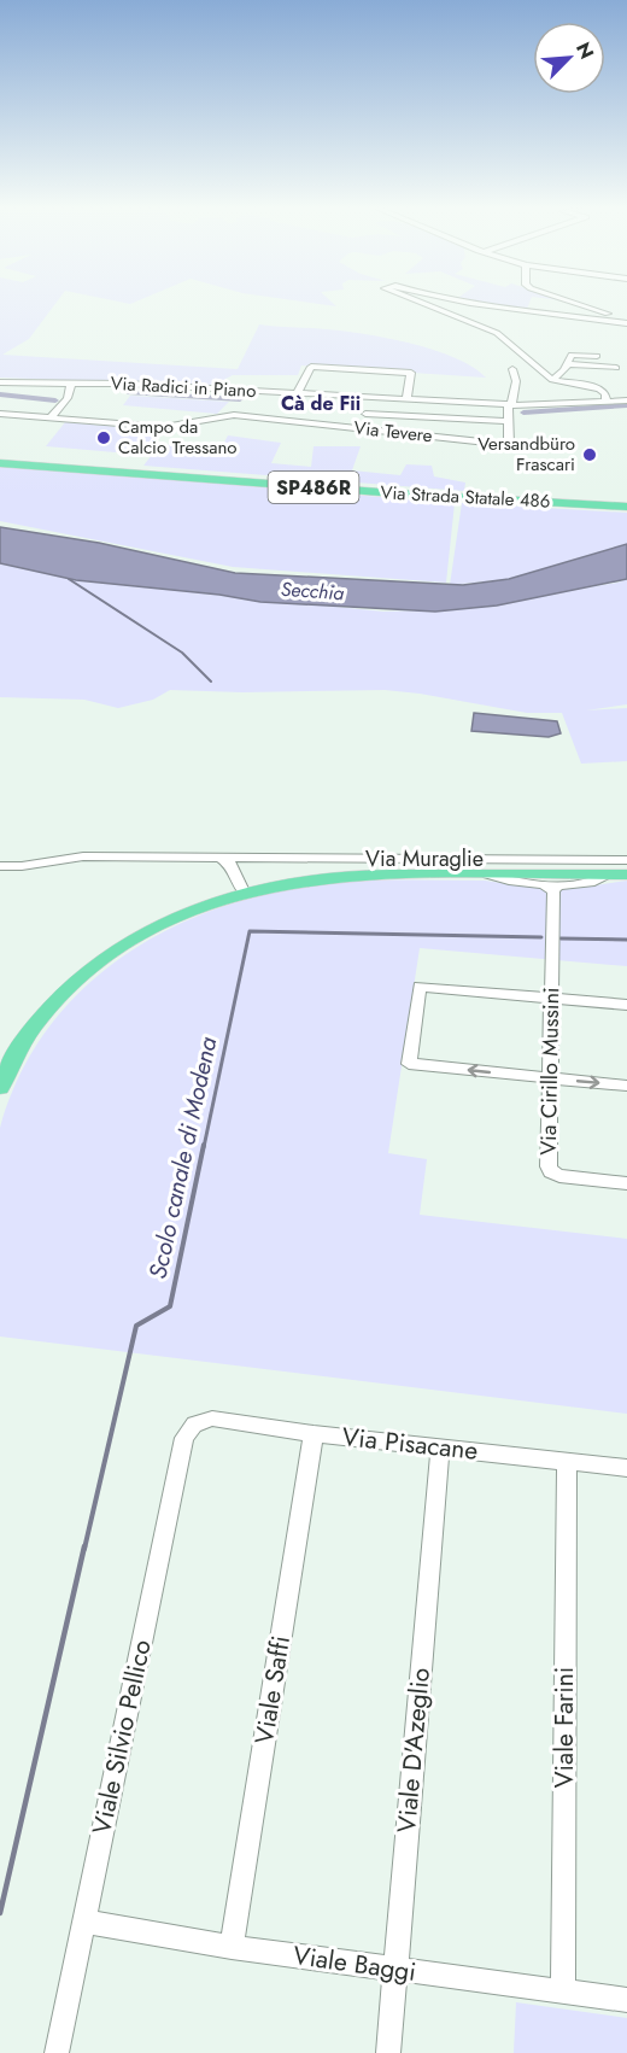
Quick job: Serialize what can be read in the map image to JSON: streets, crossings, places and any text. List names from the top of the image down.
{
  "streets": {
    "main road": ["SP486R", "Via Strada Statale 486"],
    "street": [
      "Via Radici in Piano",
      "Via Tevere",
      "Via Muraglie",
      "Via Cirillo Mussini",
      "Via Pisacane",
      "Viale Saffi",
      "Viale Farini",
      "Viale Silvio Pellico",
      "Viale D'Azeglio",
      "Viale Baggi"
    ]
  },
  "crossings": [
    ["Via Pisacane", "Viale Saffi"],
    ["Via Pisacane", "Viale Farini"],
    ["Via Pisacane", "Viale Silvio Pellico"],
    ["Via Pisacane", "Viale D'Azeglio"],
    ["Viale Saffi", "Viale Baggi"],
    ["Viale Farini", "Viale Baggi"],
    ["Viale Silvio Pellico", "Viale Baggi"],
    ["Viale D'Azeglio", "Viale Baggi"]
  ],
  "districts": ["Cà de Fii"],
  "water": ["Secchia", "Scolo canale di Modena"],
  "places": ["Campo da Calcio Tressano", "Versandbüro Frascari"],
  "north": "top right"
}
